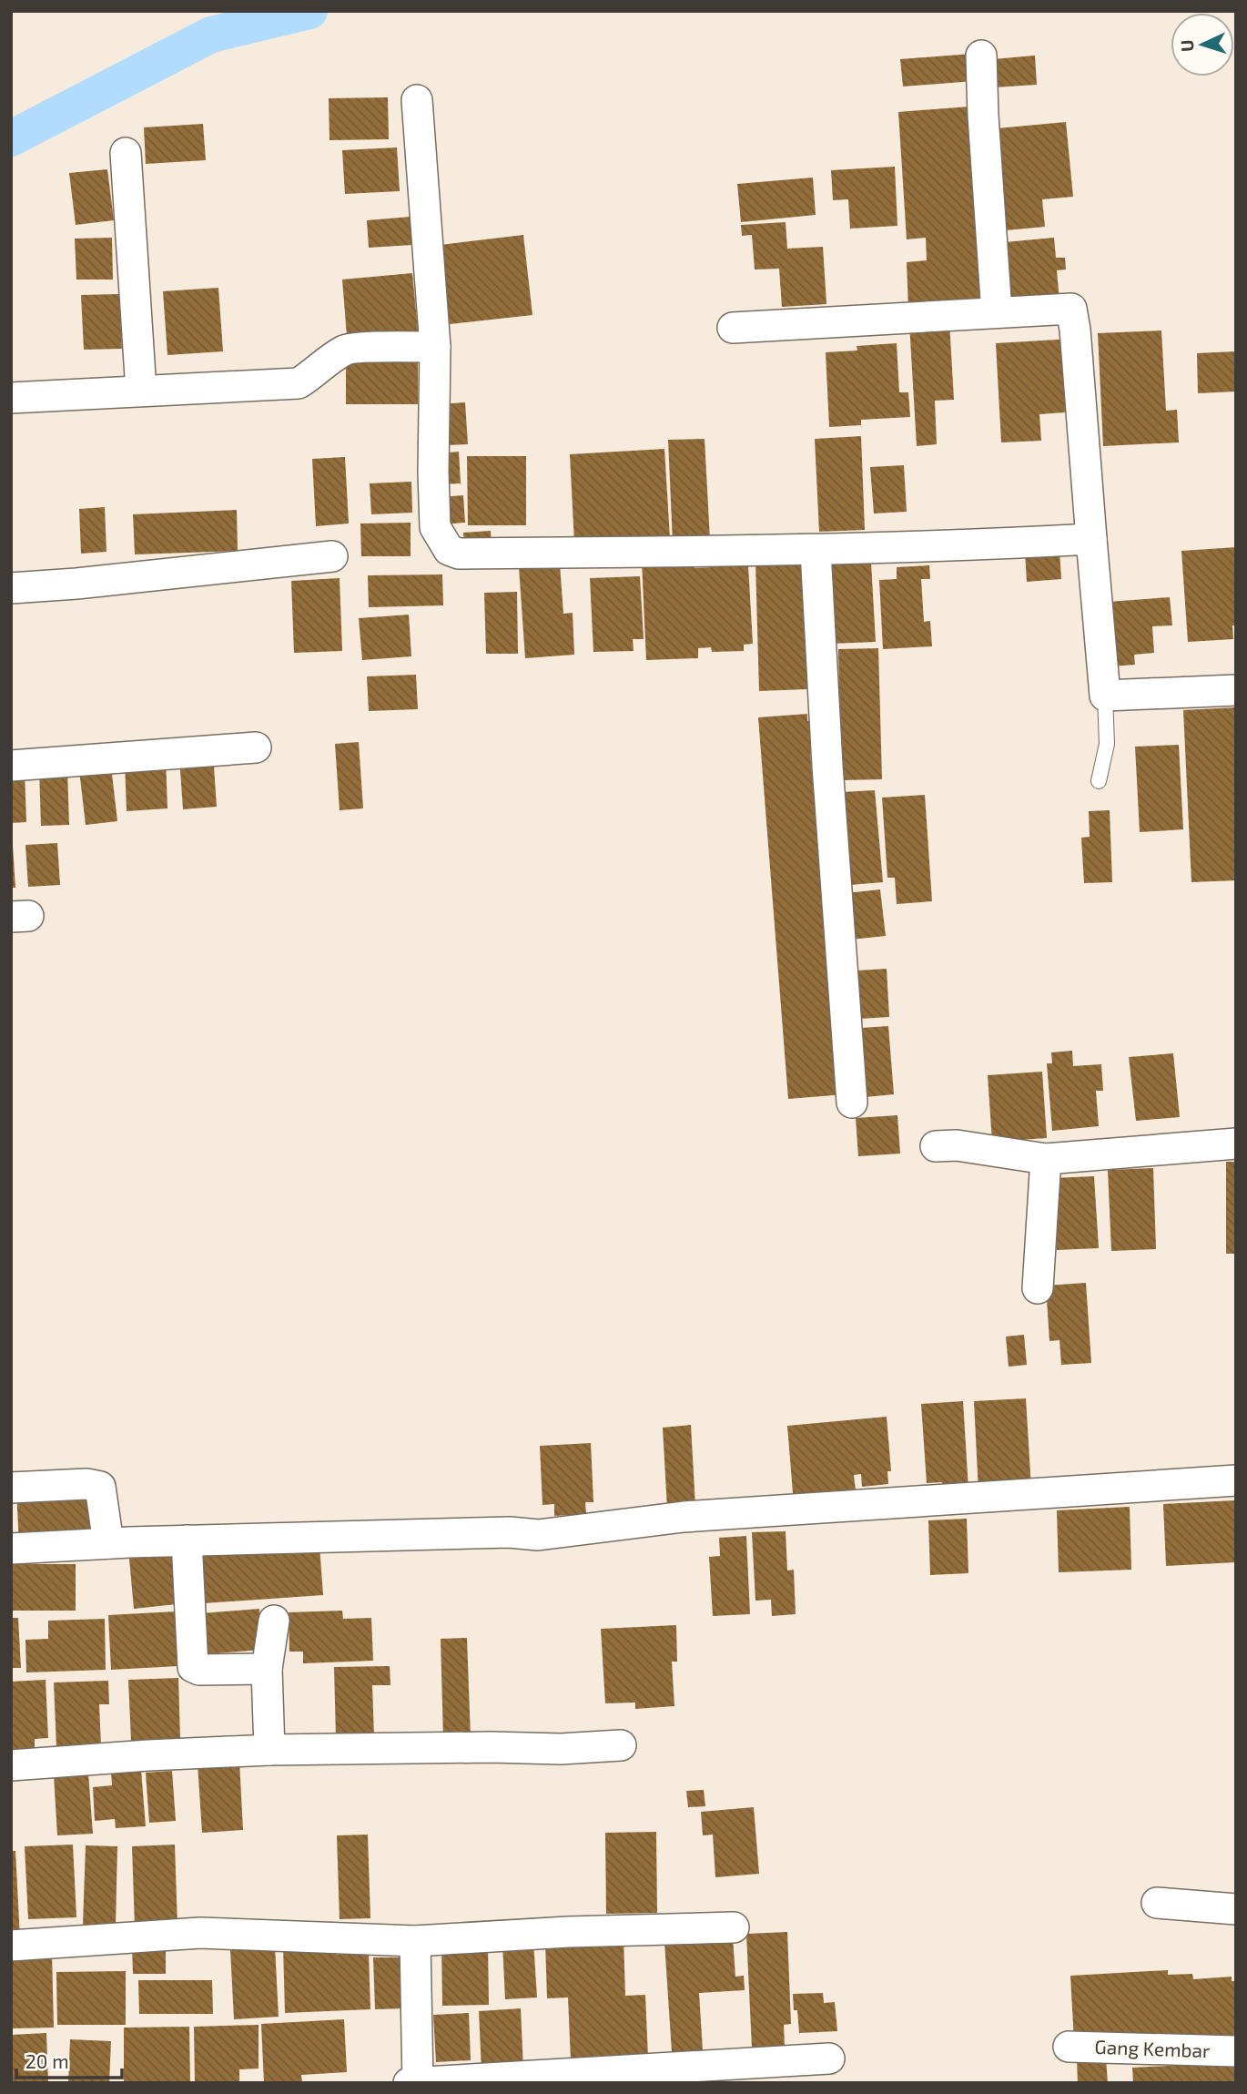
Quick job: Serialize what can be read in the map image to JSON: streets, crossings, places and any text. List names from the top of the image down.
{
  "streets": {
    "street": ["Gang Kembar"]
  },
  "scale_bar": "20 m",
  "north": "left"
}
